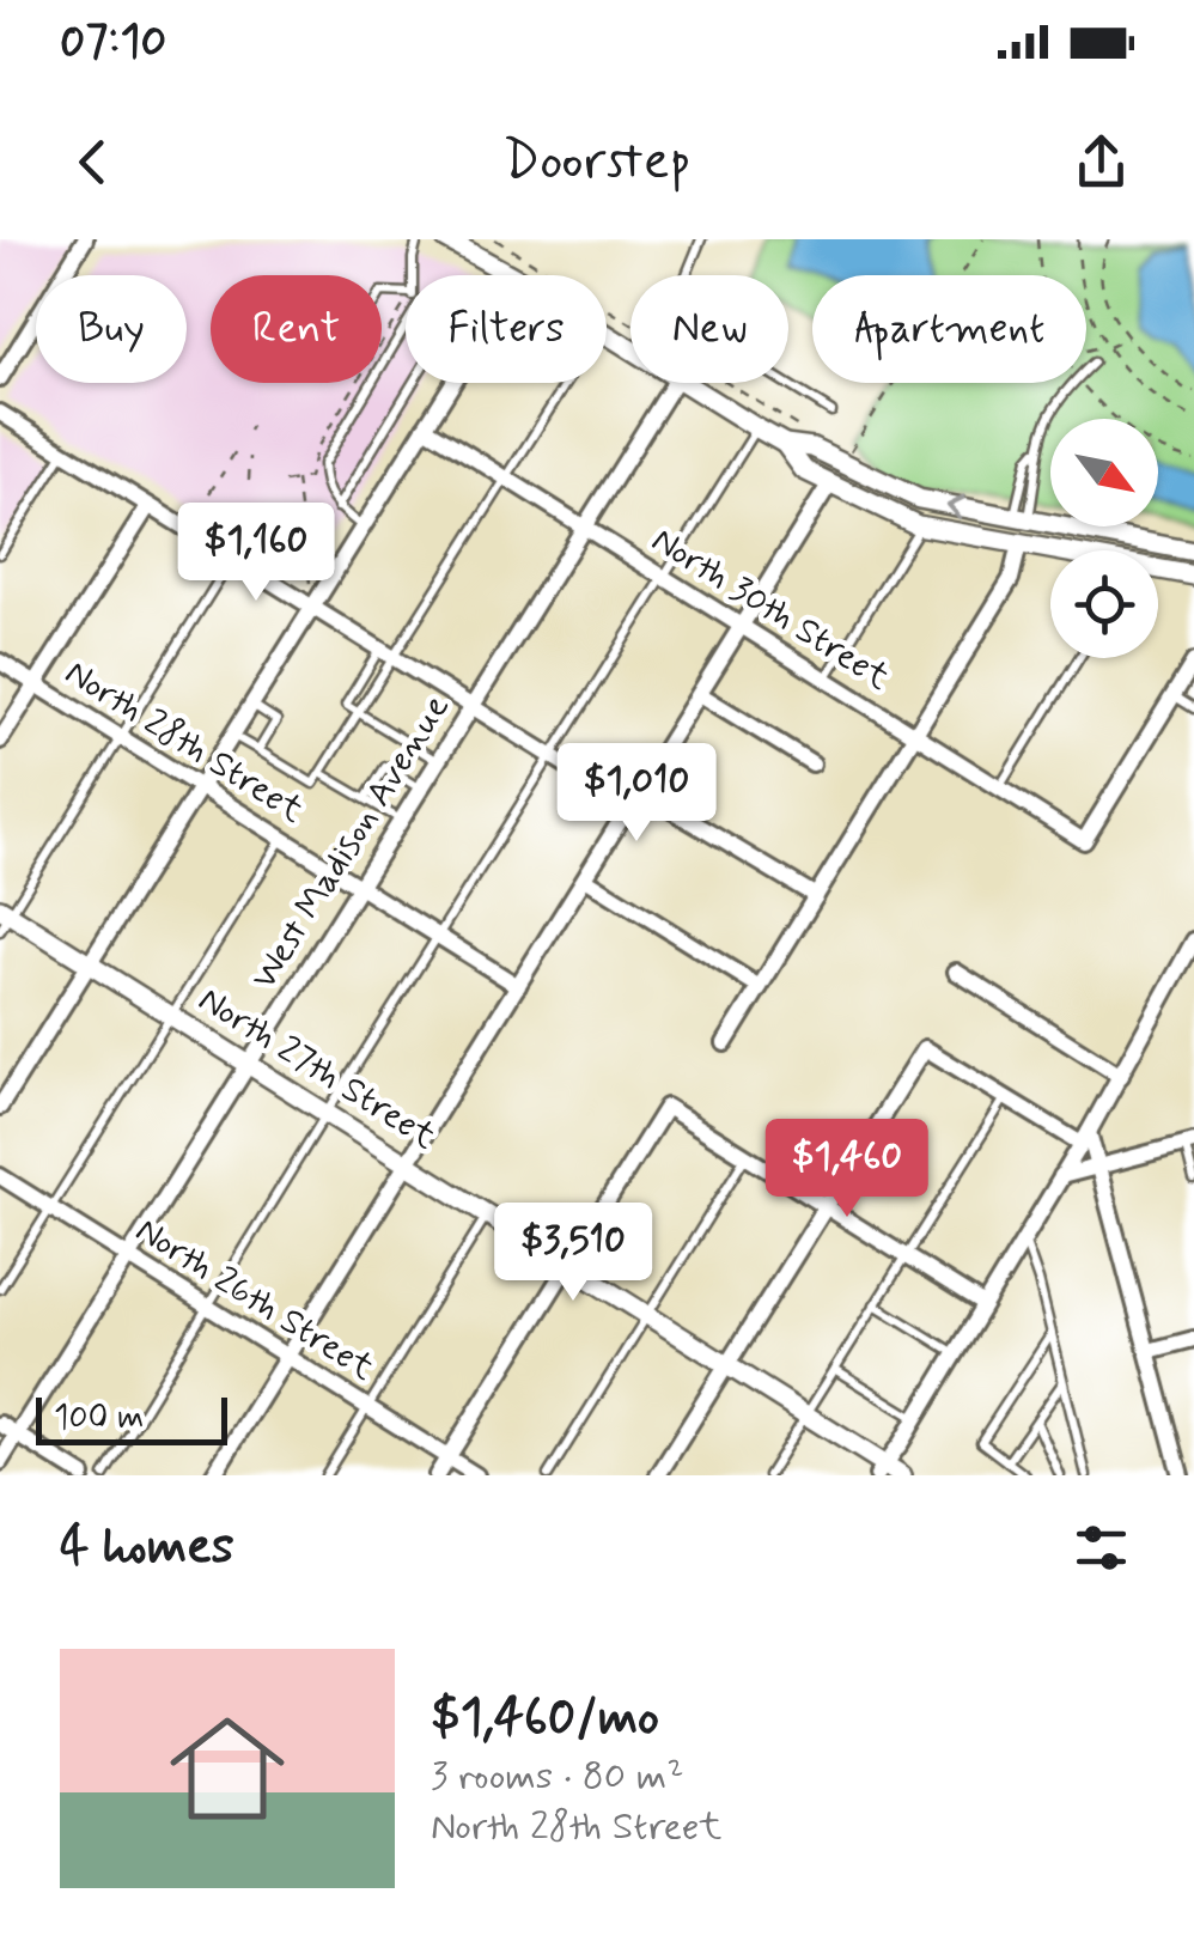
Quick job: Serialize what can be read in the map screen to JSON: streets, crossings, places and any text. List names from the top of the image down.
{
  "streets": {
    "street": [
      "North 30th Street",
      "North 28th Street",
      "West Madison Avenue",
      "North 27th Street",
      "North 26th Street"
    ]
  },
  "crossings": [
    ["North 30th Street", "West Madison Avenue"],
    ["North 28th Street", "West Madison Avenue"],
    ["West Madison Avenue", "North 27th Street"],
    ["West Madison Avenue", "North 26th Street"]
  ],
  "scale_bar": "100 m",
  "north": "bottom right",
  "page": {
    "status": "07:10",
    "header": "Doorstep",
    "chip": [
      "Buy",
      "Rent",
      "Filters",
      "New",
      "Apartment"
    ],
    "price": [
      "$1,160",
      "$1,010",
      "$1,460",
      "$3,510"
    ],
    "scale": "100 m",
    "heading": "4 homes",
    "list": [
      {
        "name": "$1,460/mo",
        "note": "3 rooms · 80 m² · North 28th Street"
      }
    ]
  }
}
